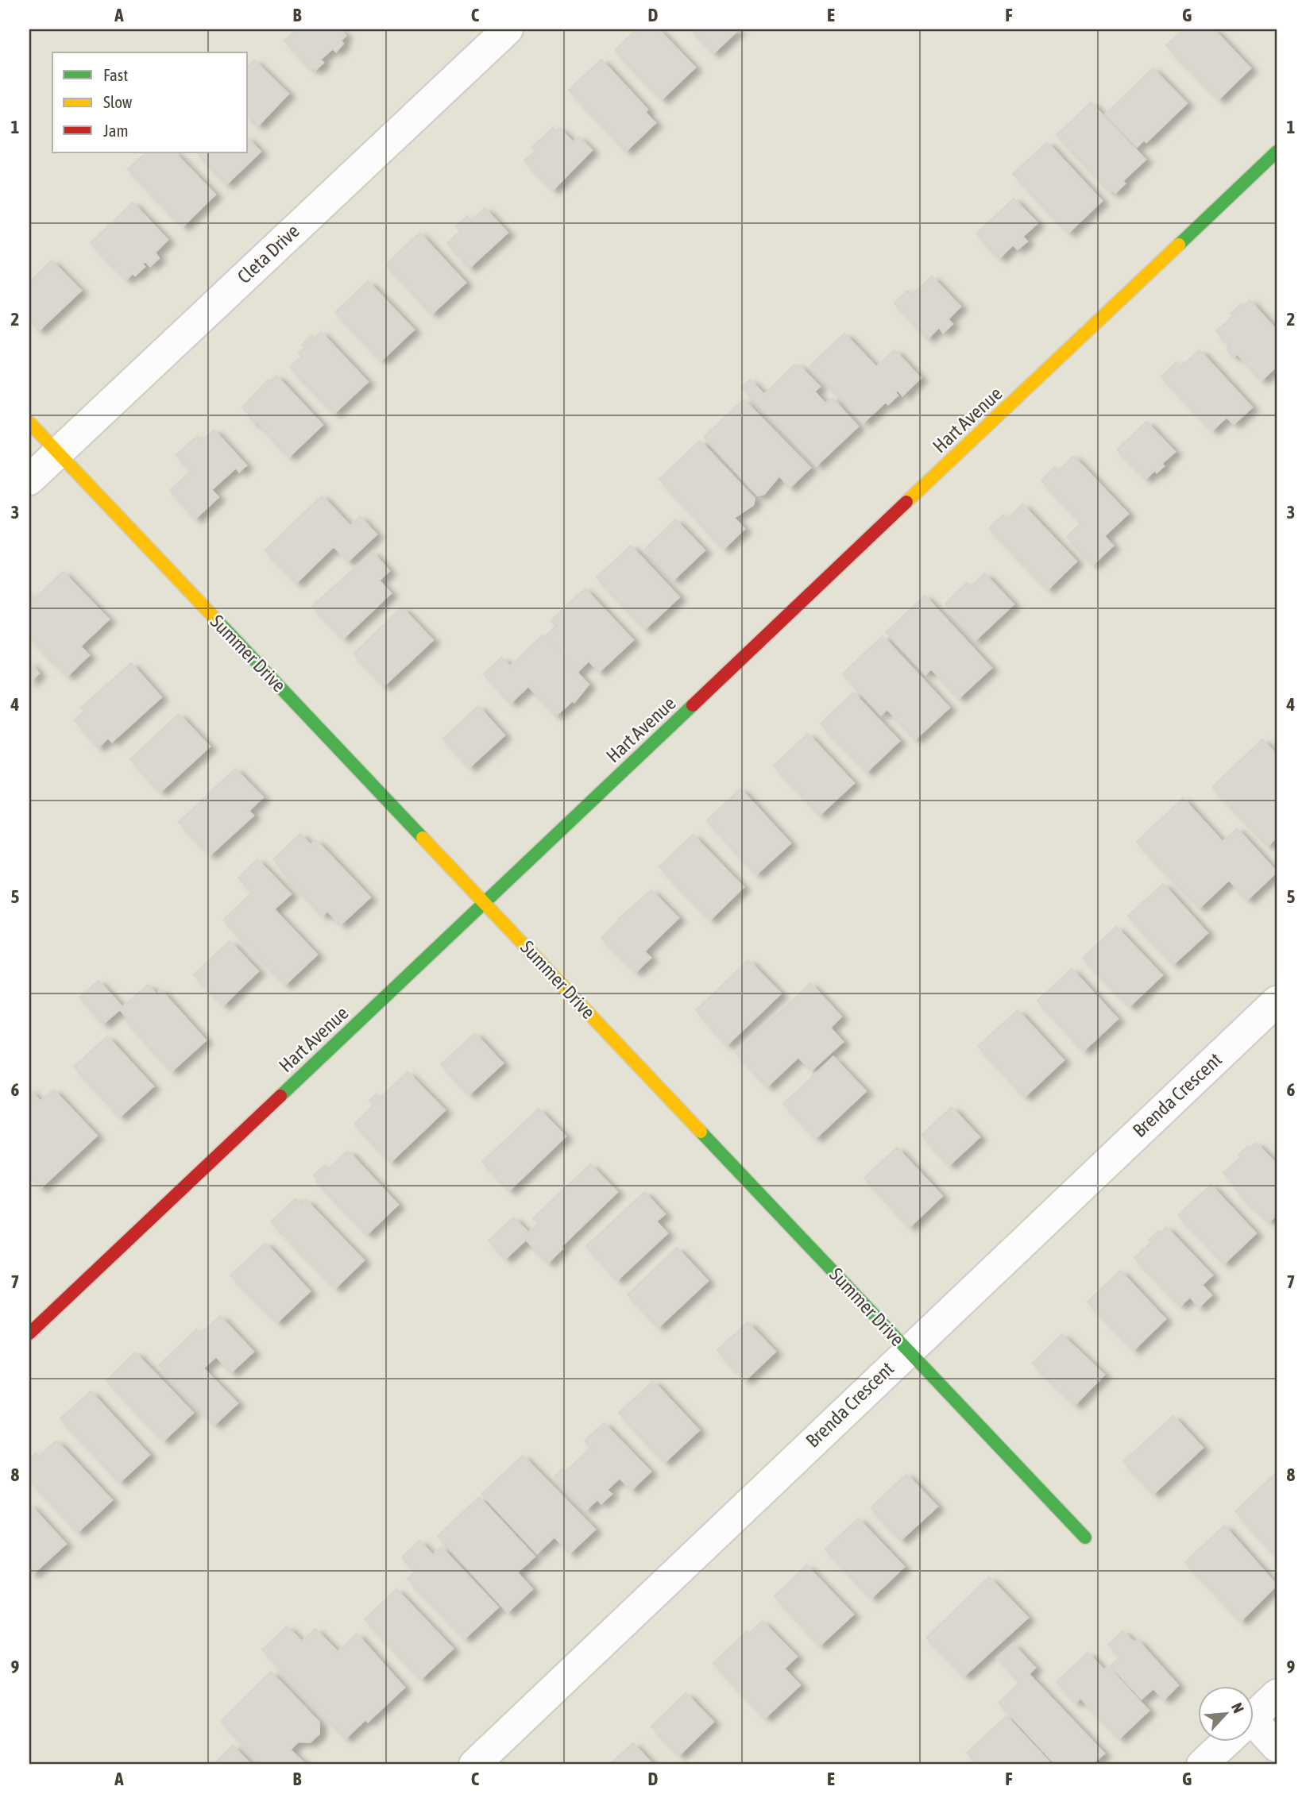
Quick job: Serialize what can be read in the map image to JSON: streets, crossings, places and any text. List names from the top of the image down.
{
  "streets": {
    "street": [
      "Cleta Drive",
      "Hart Avenue",
      "Summer Drive",
      "Brenda Crescent"
    ]
  },
  "crossings": [
    ["Cleta Drive", "Summer Drive"],
    ["Hart Avenue", "Summer Drive"],
    ["Summer Drive", "Brenda Crescent"]
  ],
  "legend": ["Fast", "Slow", "Jam"],
  "north": "top right",
  "grid": {
    "columns": [
      "A",
      "B",
      "C",
      "D",
      "E",
      "F",
      "G"
    ],
    "rows": [
      "1",
      "2",
      "3",
      "4",
      "5",
      "6",
      "7",
      "8",
      "9"
    ]
  }
}
